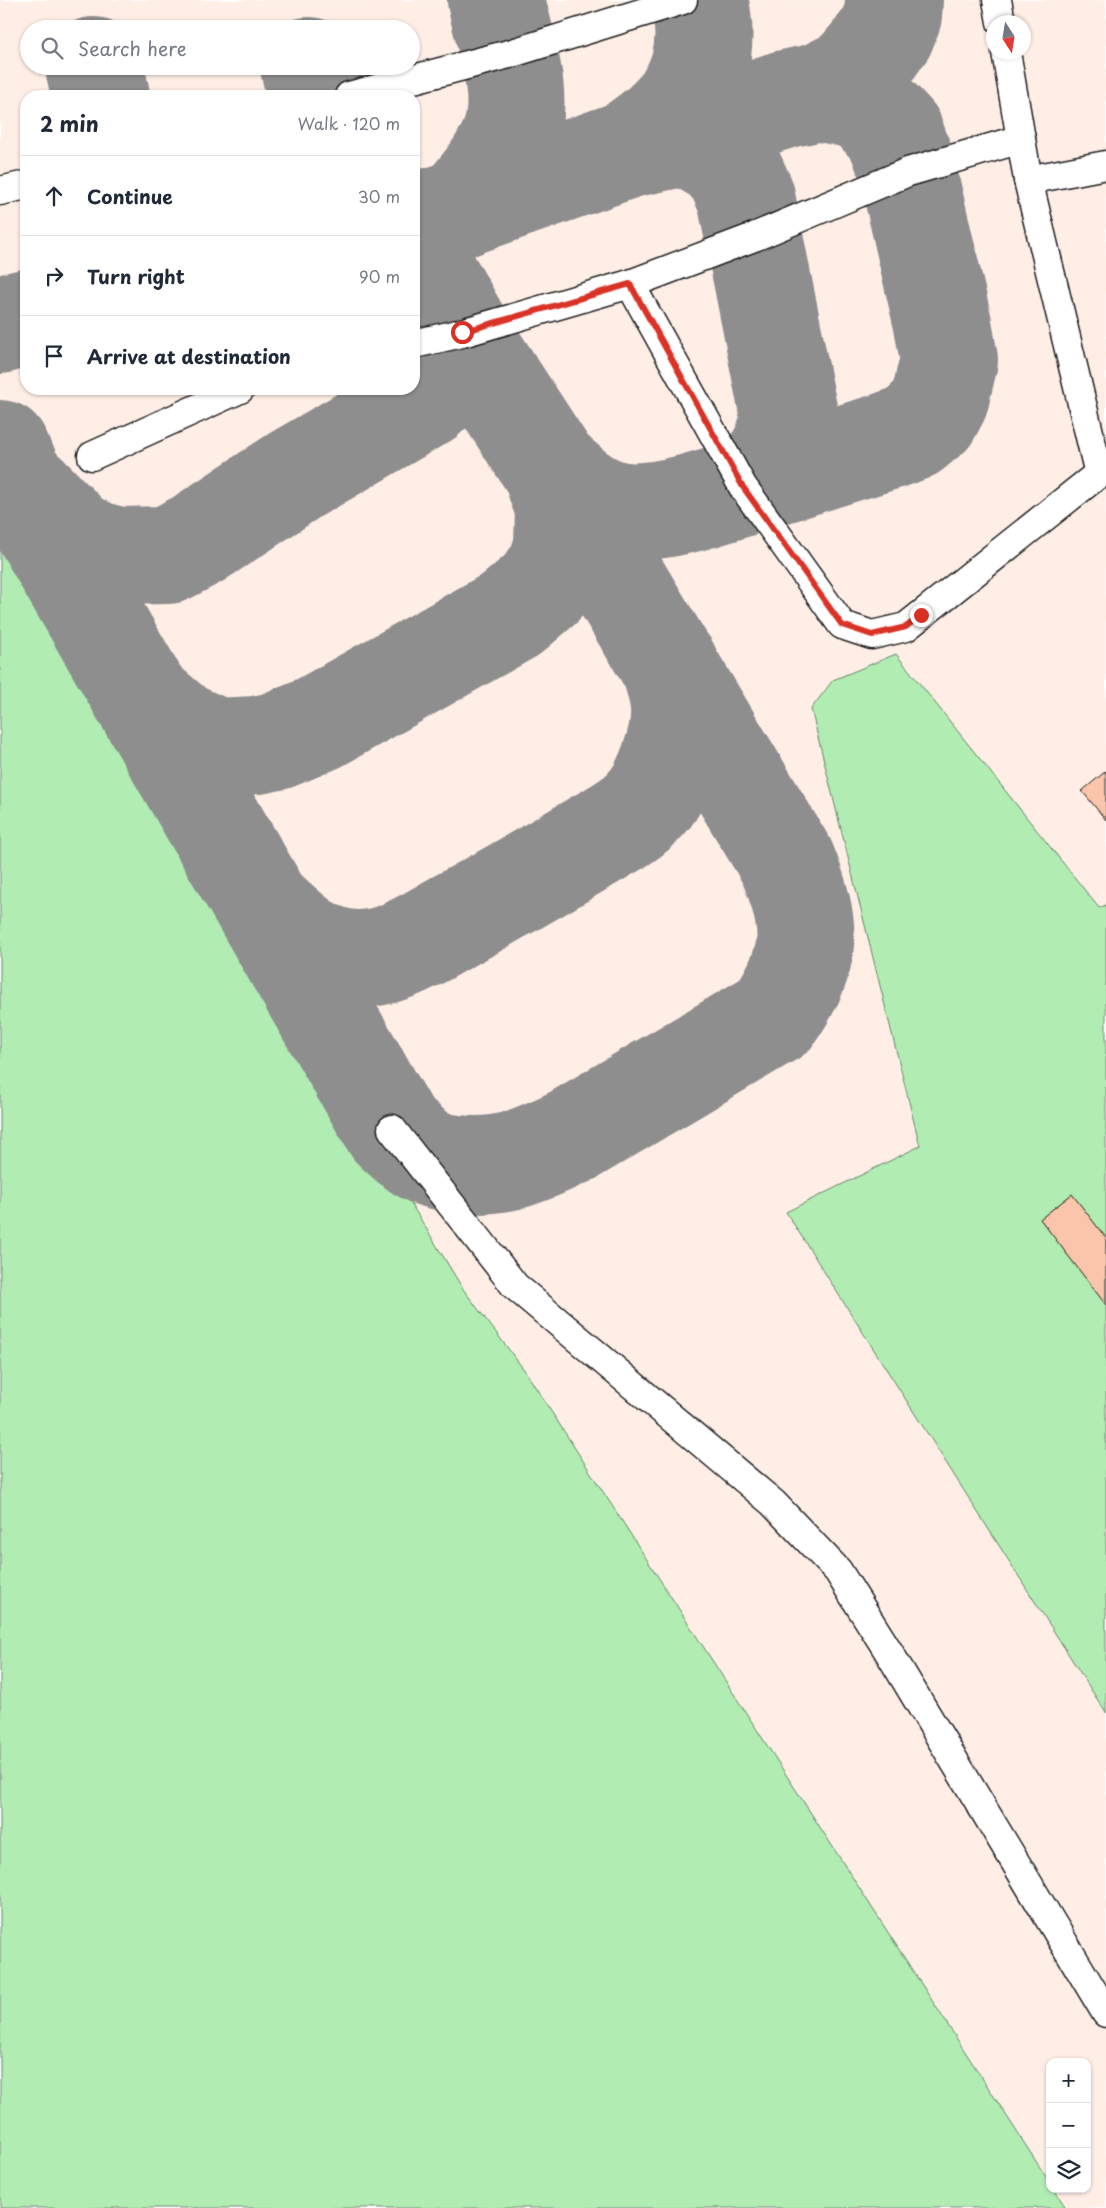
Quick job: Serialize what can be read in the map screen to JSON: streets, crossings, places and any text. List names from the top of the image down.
{
  "north": "bottom",
  "page": {
    "search": "Search here",
    "heading": ["2 min", "Walk · 120 m"],
    "list": [
      ["Continue", "30 m"],
      ["Turn right", "90 m"],
      "Arrive at destination"
    ],
    "map_buttons": ["+", "−"]
  }
}
